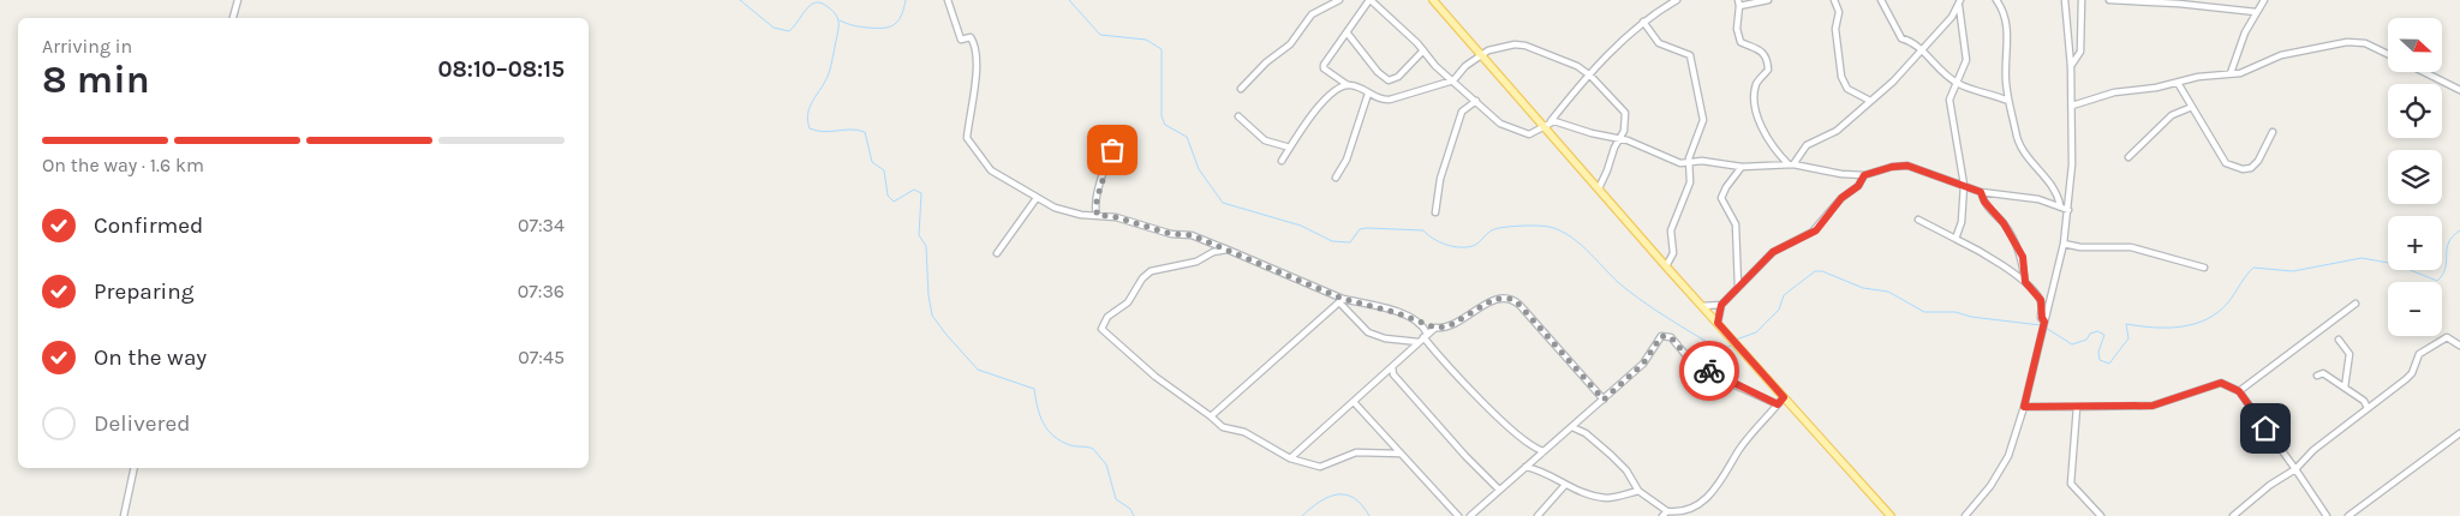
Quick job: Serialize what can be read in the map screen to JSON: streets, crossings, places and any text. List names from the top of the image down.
{
  "north": "right",
  "page": {
    "map_buttons": ["+", "−"],
    "heading": ["8 min", "Arriving in", "08:10–08:15"],
    "bar": "On the way · 1.6 km",
    "list": [
      ["Confirmed", "07:34"],
      ["Preparing", "07:36"],
      ["On the way", "07:45"],
      "Delivered"
    ]
  }
}
